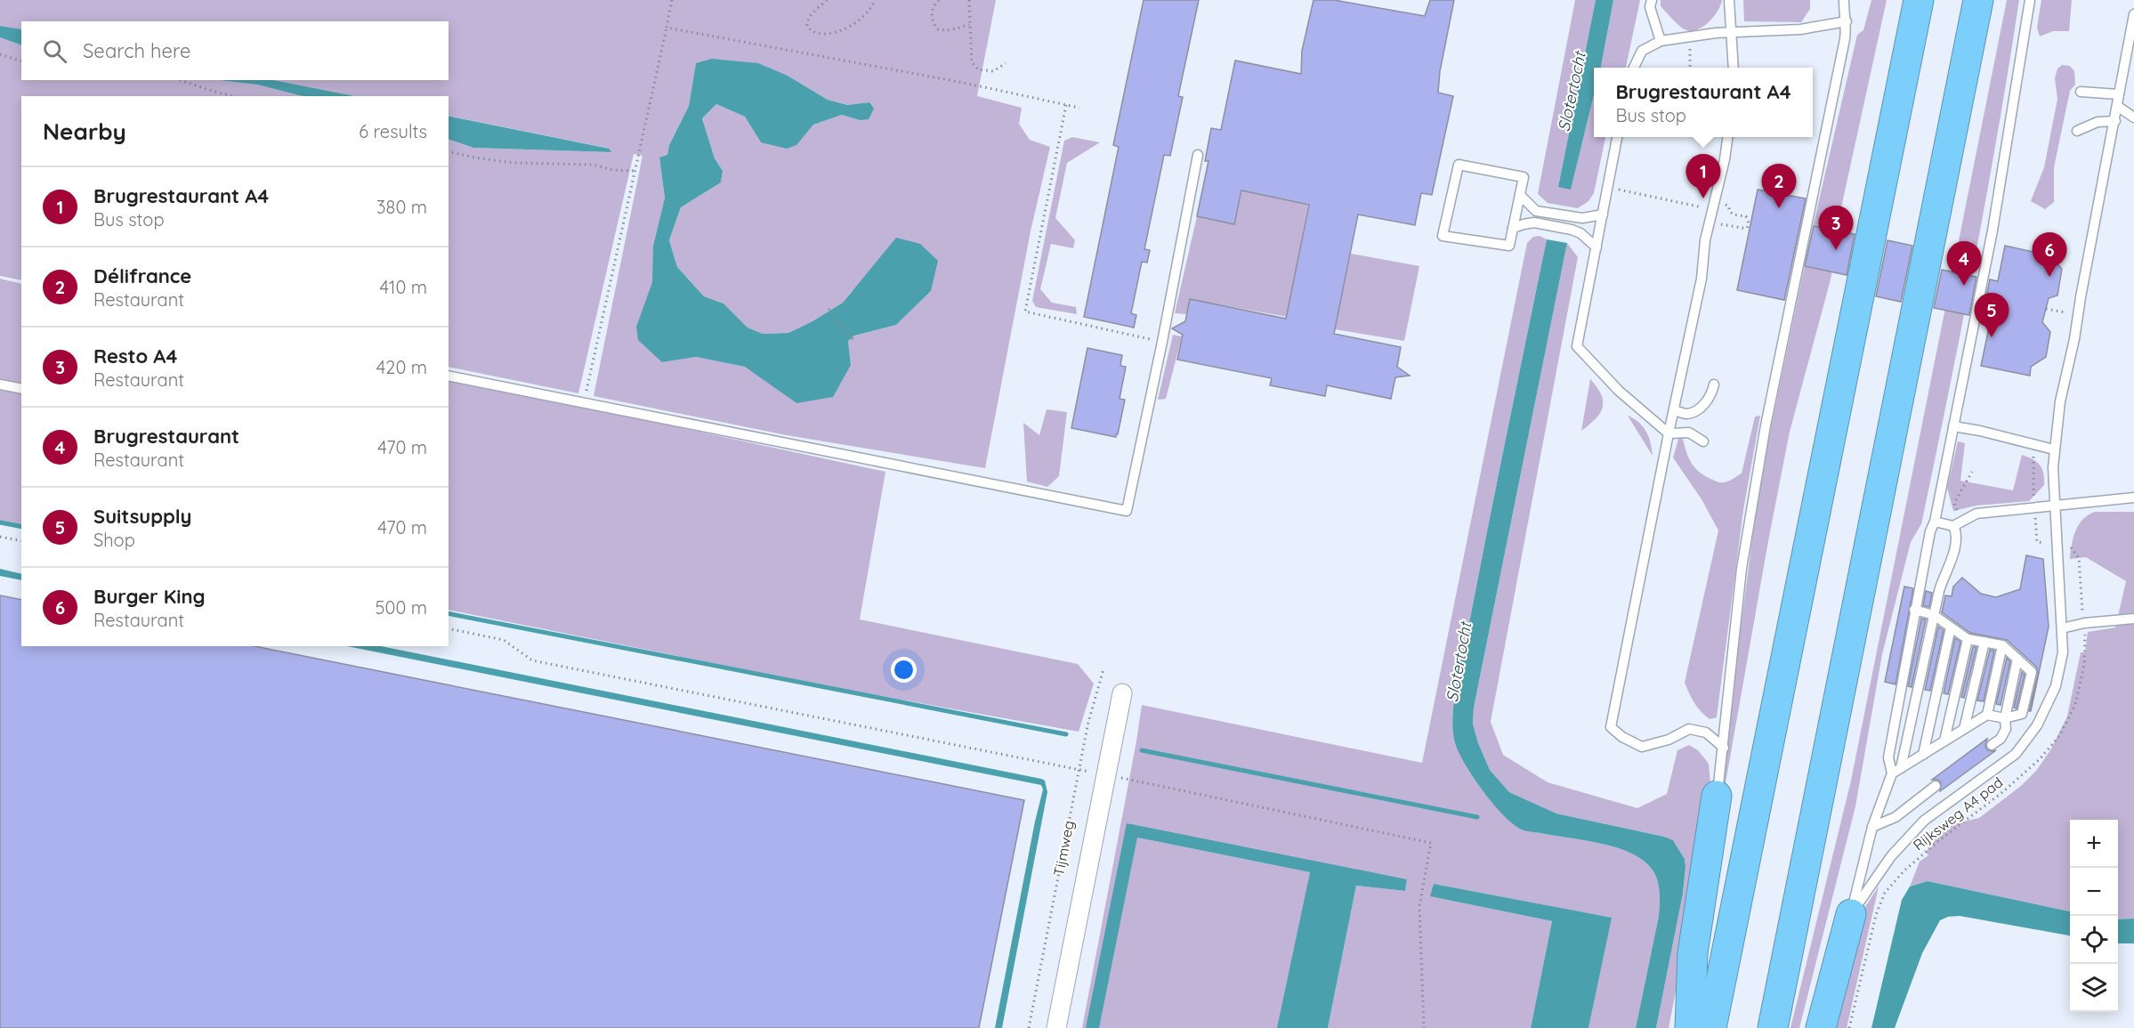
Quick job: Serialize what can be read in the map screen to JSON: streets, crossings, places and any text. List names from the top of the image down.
{
  "streets": {
    "street": ["Tijmweg"],
    "path": ["Rijksweg A4 pad"]
  },
  "water": ["Slotertocht"],
  "page": {
    "search": "Search here",
    "popup": ["Brugrestaurant A4", "Bus stop"],
    "heading": ["Nearby", "6 results"],
    "pins": [
      "1",
      "2",
      "3",
      "6",
      "4",
      "5"
    ],
    "list": [
      {
        "mark": "1",
        "name": "Brugrestaurant A4",
        "note": "Bus stop",
        "value": "380 m"
      },
      {
        "mark": "2",
        "name": "Délifrance",
        "note": "Restaurant",
        "value": "410 m"
      },
      {
        "mark": "3",
        "name": "Resto A4",
        "note": "Restaurant",
        "value": "420 m"
      },
      {
        "mark": "4",
        "name": "Brugrestaurant",
        "note": "Restaurant",
        "value": "470 m"
      },
      {
        "mark": "5",
        "name": "Suitsupply",
        "note": "Shop",
        "value": "470 m"
      },
      {
        "mark": "6",
        "name": "Burger King",
        "note": "Restaurant",
        "value": "500 m"
      }
    ],
    "map_buttons": ["+", "−"]
  }
}
